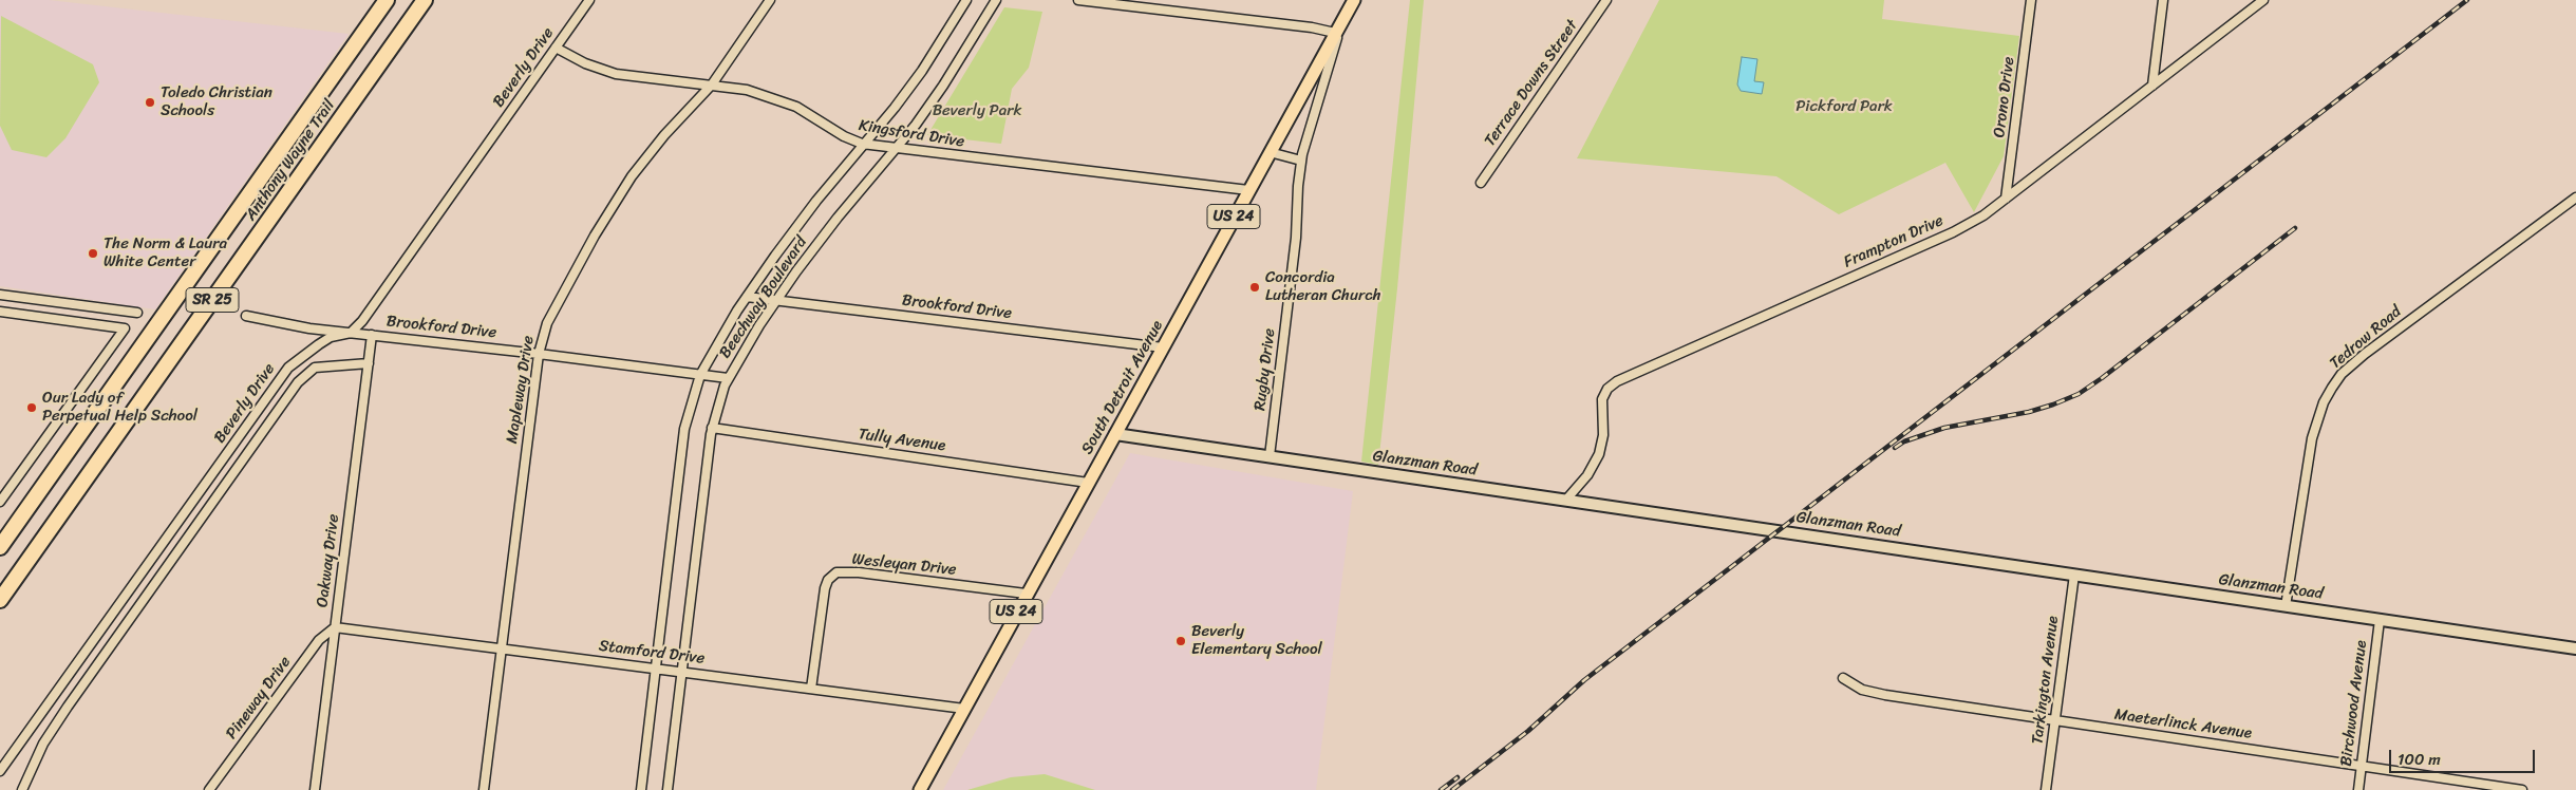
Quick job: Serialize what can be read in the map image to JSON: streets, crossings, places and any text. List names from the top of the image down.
{
  "streets": {
    "highway": ["Anthony Wayne Trail", "SR 25"],
    "main road": ["US 24", "South Detroit Avenue"],
    "street": [
      "Beverly Drive",
      "Terrace Downs Street",
      "Orono Drive",
      "Kingsford Drive",
      "Frampton Drive",
      "Beechway Boulevard",
      "Brookford Drive",
      "Tedrow Road",
      "Rugby Drive",
      "Mapleway Drive",
      "Tully Avenue",
      "Glanzman Road",
      "Oakway Drive",
      "Wesleyan Drive",
      "Stamford Drive",
      "Tarkington Avenue",
      "Pineway Drive",
      "Birchwood Avenue",
      "Maeterlinck Avenue"
    ]
  },
  "crossings": [
    ["Beverly Drive", "Kingsford Drive"],
    ["Beverly Drive", "Brookford Drive"],
    ["Beverly Drive", "Oakway Drive"],
    ["Orono Drive", "Frampton Drive"],
    ["Kingsford Drive", "Beechway Boulevard"],
    ["Kingsford Drive", "South Detroit Avenue"],
    ["Kingsford Drive", "Mapleway Drive"],
    ["Frampton Drive", "Glanzman Road"],
    ["Beechway Boulevard", "Brookford Drive"],
    ["Beechway Boulevard", "Tully Avenue"],
    ["Beechway Boulevard", "Stamford Drive"],
    ["Brookford Drive", "South Detroit Avenue"],
    ["Brookford Drive", "Mapleway Drive"],
    ["Brookford Drive", "Oakway Drive"],
    ["Tedrow Road", "Glanzman Road"],
    ["Rugby Drive", "South Detroit Avenue"],
    ["Rugby Drive", "Glanzman Road"],
    ["South Detroit Avenue", "Tully Avenue"],
    ["South Detroit Avenue", "Glanzman Road"],
    ["South Detroit Avenue", "Wesleyan Drive"],
    ["South Detroit Avenue", "Stamford Drive"],
    ["Mapleway Drive", "Stamford Drive"],
    ["Glanzman Road", "Tarkington Avenue"],
    ["Glanzman Road", "Birchwood Avenue"],
    ["Oakway Drive", "Stamford Drive"],
    ["Oakway Drive", "Pineway Drive"],
    ["Wesleyan Drive", "Stamford Drive"],
    ["Stamford Drive", "Pineway Drive"],
    ["Tarkington Avenue", "Maeterlinck Avenue"],
    ["Birchwood Avenue", "Maeterlinck Avenue"]
  ],
  "parks": ["Pickford Park", "Beverly Park"],
  "places": [
    "Toledo Christian Schools",
    "The Norm & Laura White Center",
    "Concordia Lutheran Church",
    "Our Lady of Perpetual Help School",
    "Beverly Elementary School"
  ],
  "scale_bar": "100 m"
}
